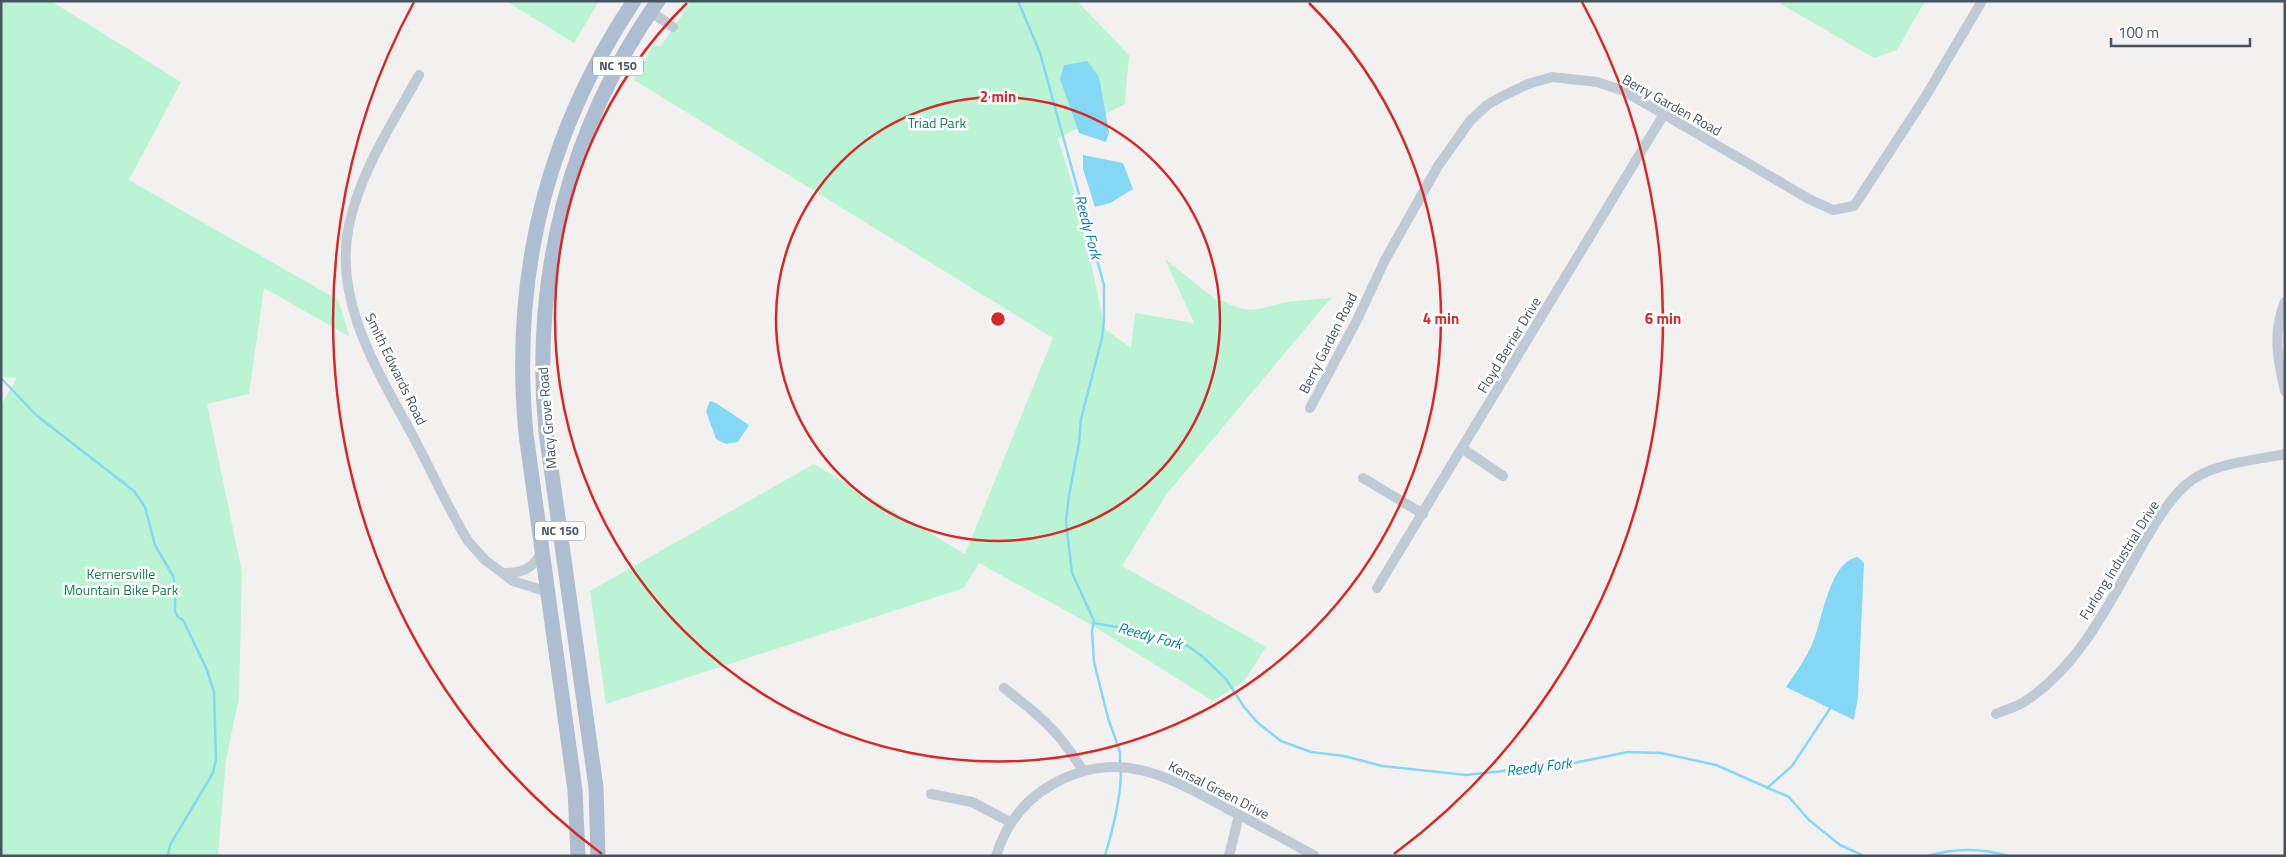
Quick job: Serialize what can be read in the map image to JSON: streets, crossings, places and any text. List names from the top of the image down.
{
  "streets": {
    "main road": ["NC 150", "Macy Grove Road"],
    "street": [
      "Berry Garden Road",
      "Floyd Berrier Drive",
      "Smith Edwards Road",
      "Furlong Industrial Drive",
      "Kensal Green Drive"
    ]
  },
  "crossings": [
    ["Berry Garden Road", "Floyd Berrier Drive"],
    ["Smith Edwards Road", "Macy Grove Road"]
  ],
  "water": ["Reedy Fork"],
  "parks": ["Triad Park", "Kernersville Mountain Bike Park"],
  "scale_bar": "100 m",
  "rings": ["2 min", "4 min", "6 min"]
}
